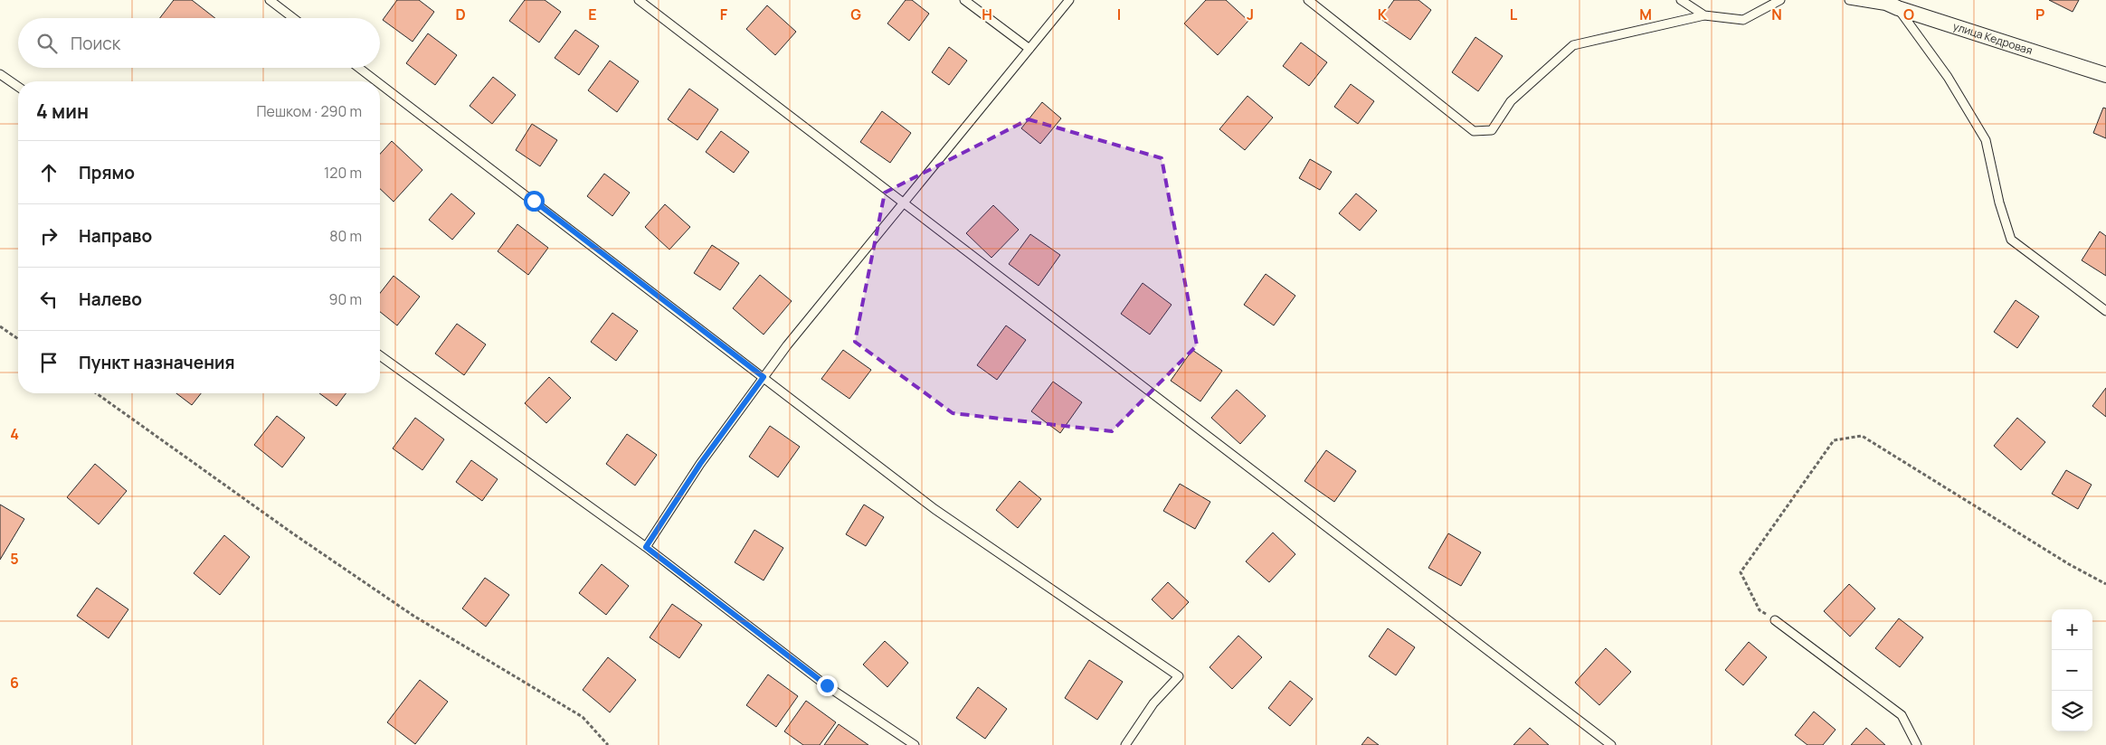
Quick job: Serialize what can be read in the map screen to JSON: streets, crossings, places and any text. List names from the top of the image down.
{
  "streets": {
    "street": ["улица Кедровая"]
  },
  "page": {
    "search": "Поиск",
    "heading": ["4 мин", "Пешком · 290 m"],
    "list": [
      ["Прямо", "120 m"],
      ["Направо", "80 m"],
      ["Налево", "90 m"],
      "Пункт назначения"
    ],
    "map_buttons": ["+", "−"]
  },
  "grid": {
    "columns": [
      "D",
      "E",
      "F",
      "G",
      "H",
      "I",
      "J",
      "K",
      "L",
      "M",
      "N",
      "O",
      "P"
    ],
    "rows": ["4", "5", "6"]
  }
}
